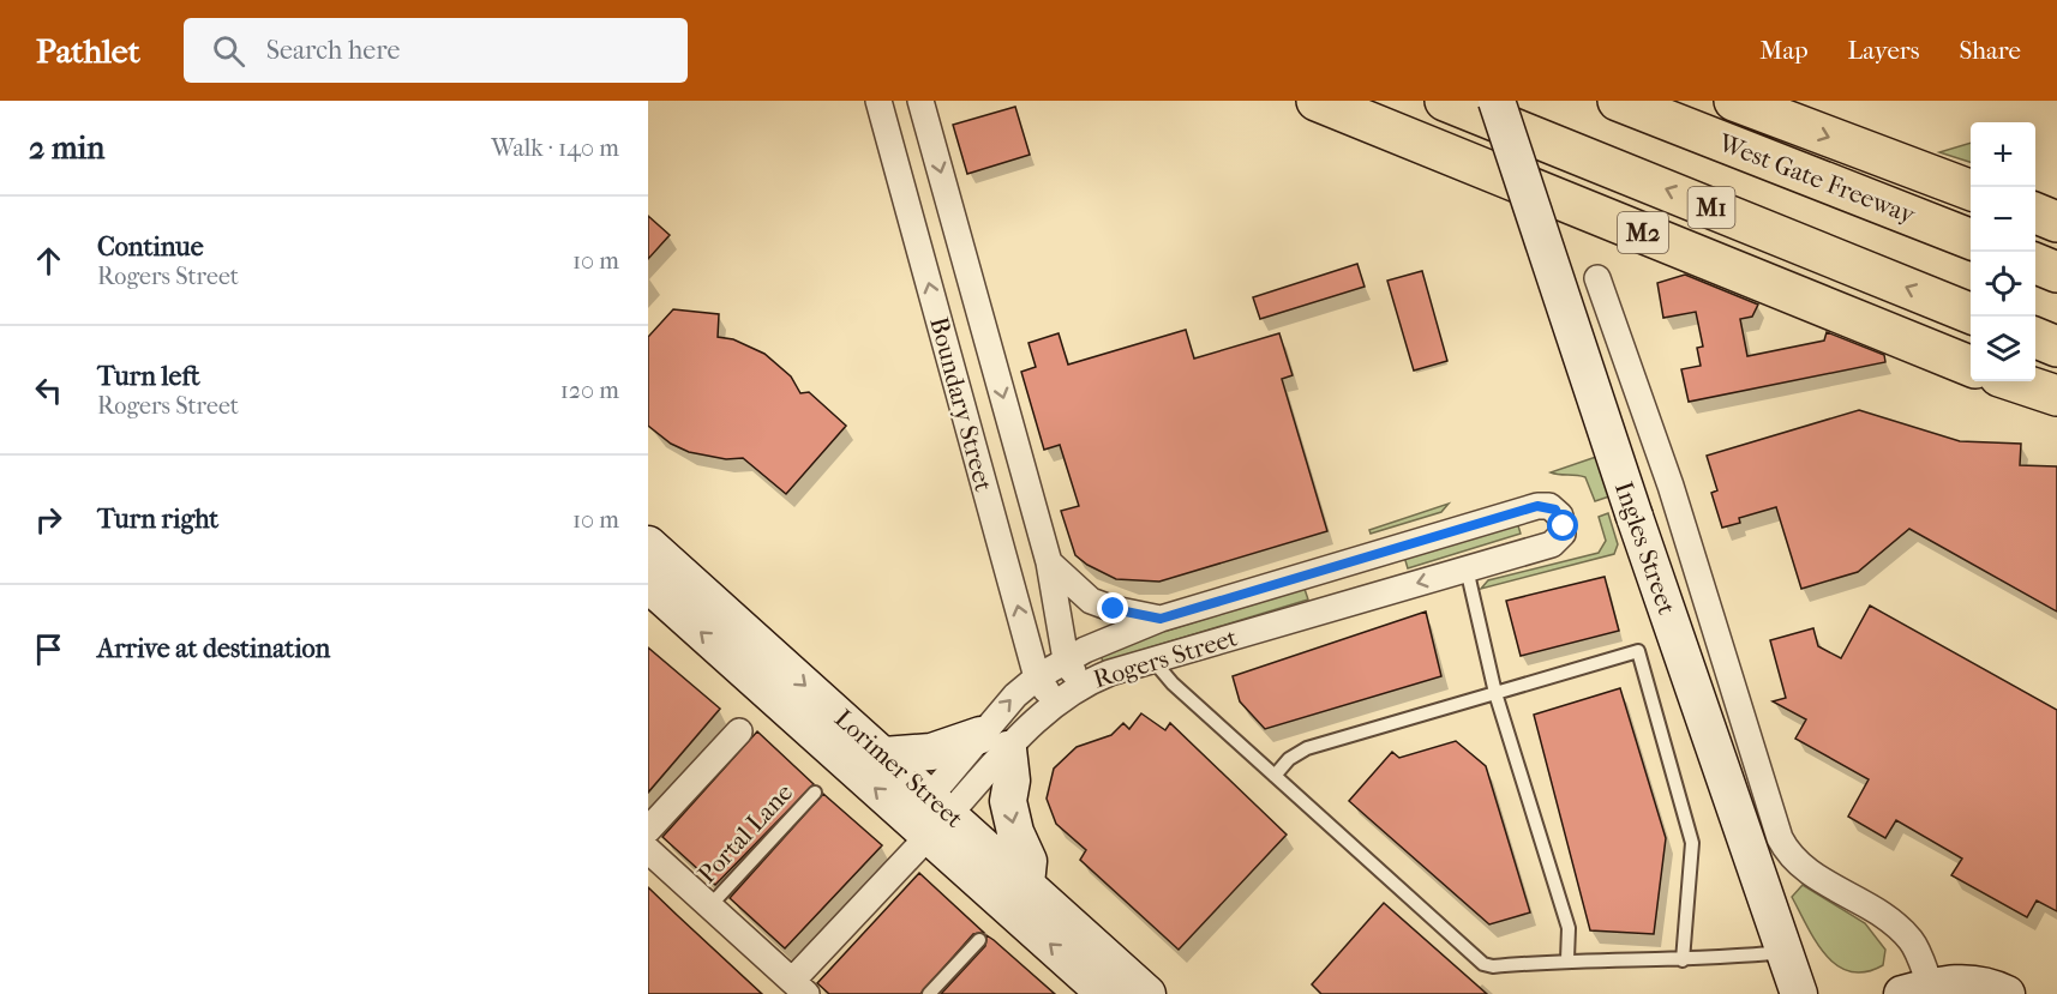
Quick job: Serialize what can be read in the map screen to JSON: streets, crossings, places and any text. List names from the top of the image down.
{
  "streets": {
    "highway": ["West Gate Freeway", "M1", "M2"],
    "main road": ["Ingles Street", "Lorimer Street"],
    "street": ["Boundary Street", "Rogers Street"],
    "lane": ["Portal Lane"]
  },
  "crossings": [
    ["Boundary Street", "Rogers Street"],
    ["Rogers Street", "Lorimer Street"]
  ],
  "page": {
    "header": "Pathlet",
    "search": "Search here",
    "nav": ["Map", "Layers", "Share"],
    "heading": ["2 min", "Walk · 140 m"],
    "map_buttons": ["+", "−"],
    "list": [
      ["Continue", "Rogers Street", "10 m"],
      ["Turn left", "Rogers Street", "120 m"],
      ["Turn right", "10 m"],
      "Arrive at destination"
    ]
  }
}
